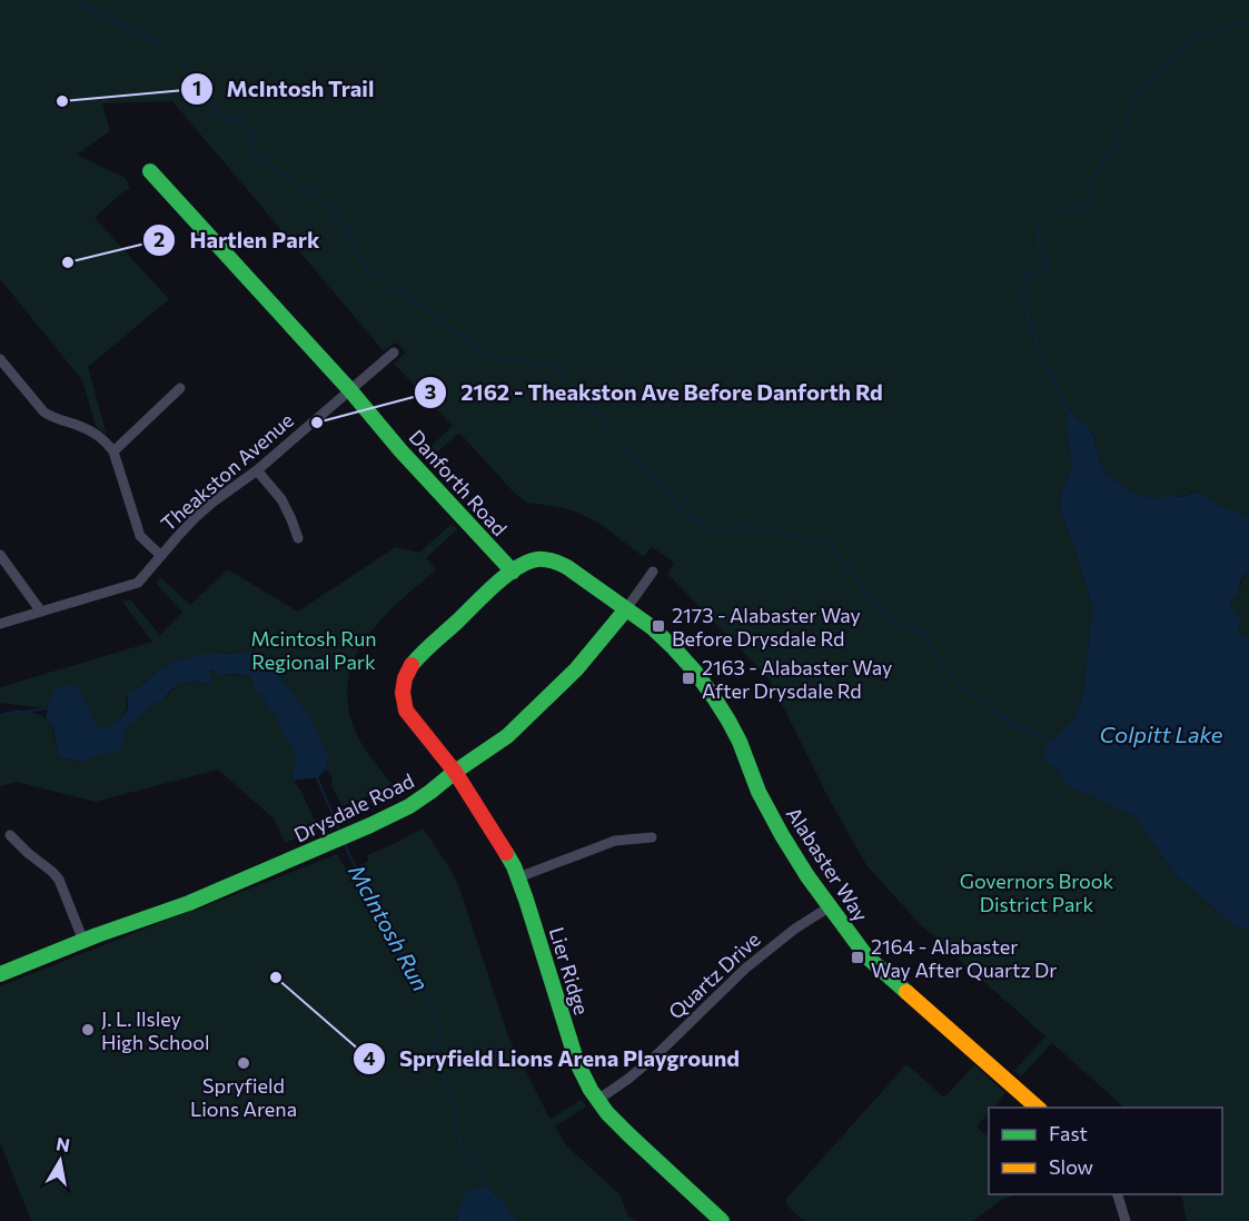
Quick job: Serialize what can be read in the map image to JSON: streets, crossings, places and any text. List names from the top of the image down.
{
  "streets": {
    "street": [
      "Theakston Avenue",
      "Danforth Road",
      "Drysdale Road",
      "Alabaster Way",
      "Lier Ridge",
      "Quartz Drive"
    ]
  },
  "crossings": [
    ["Theakston Avenue", "Danforth Road"],
    ["Danforth Road", "Alabaster Way"],
    ["Danforth Road", "Lier Ridge"],
    ["Drysdale Road", "Alabaster Way"],
    ["Drysdale Road", "Lier Ridge"],
    ["Alabaster Way", "Lier Ridge"],
    ["Alabaster Way", "Quartz Drive"],
    ["Lier Ridge", "Quartz Drive"]
  ],
  "water": ["Colpitt Lake", "McIntosh Run"],
  "parks": ["Mcintosh Run Regional Park", "Governors Brook District Park"],
  "places": {
    "other": [
      "McIntosh Trail",
      "Hartlen Park",
      "2162 - Theakston Ave Before Danforth Rd",
      "Spryfield Lions Arena Playground",
      "J. L. Ilsley High School",
      "Spryfield Lions Arena"
    ],
    "transit": ["2173 - Alabaster Way Before Drysdale Rd", "2163 - Alabaster Way After Drysdale Rd", "2164 - Alabaster Way After Quartz Dr"]
  },
  "legend": ["Fast", "Slow"],
  "north": "top"
}
